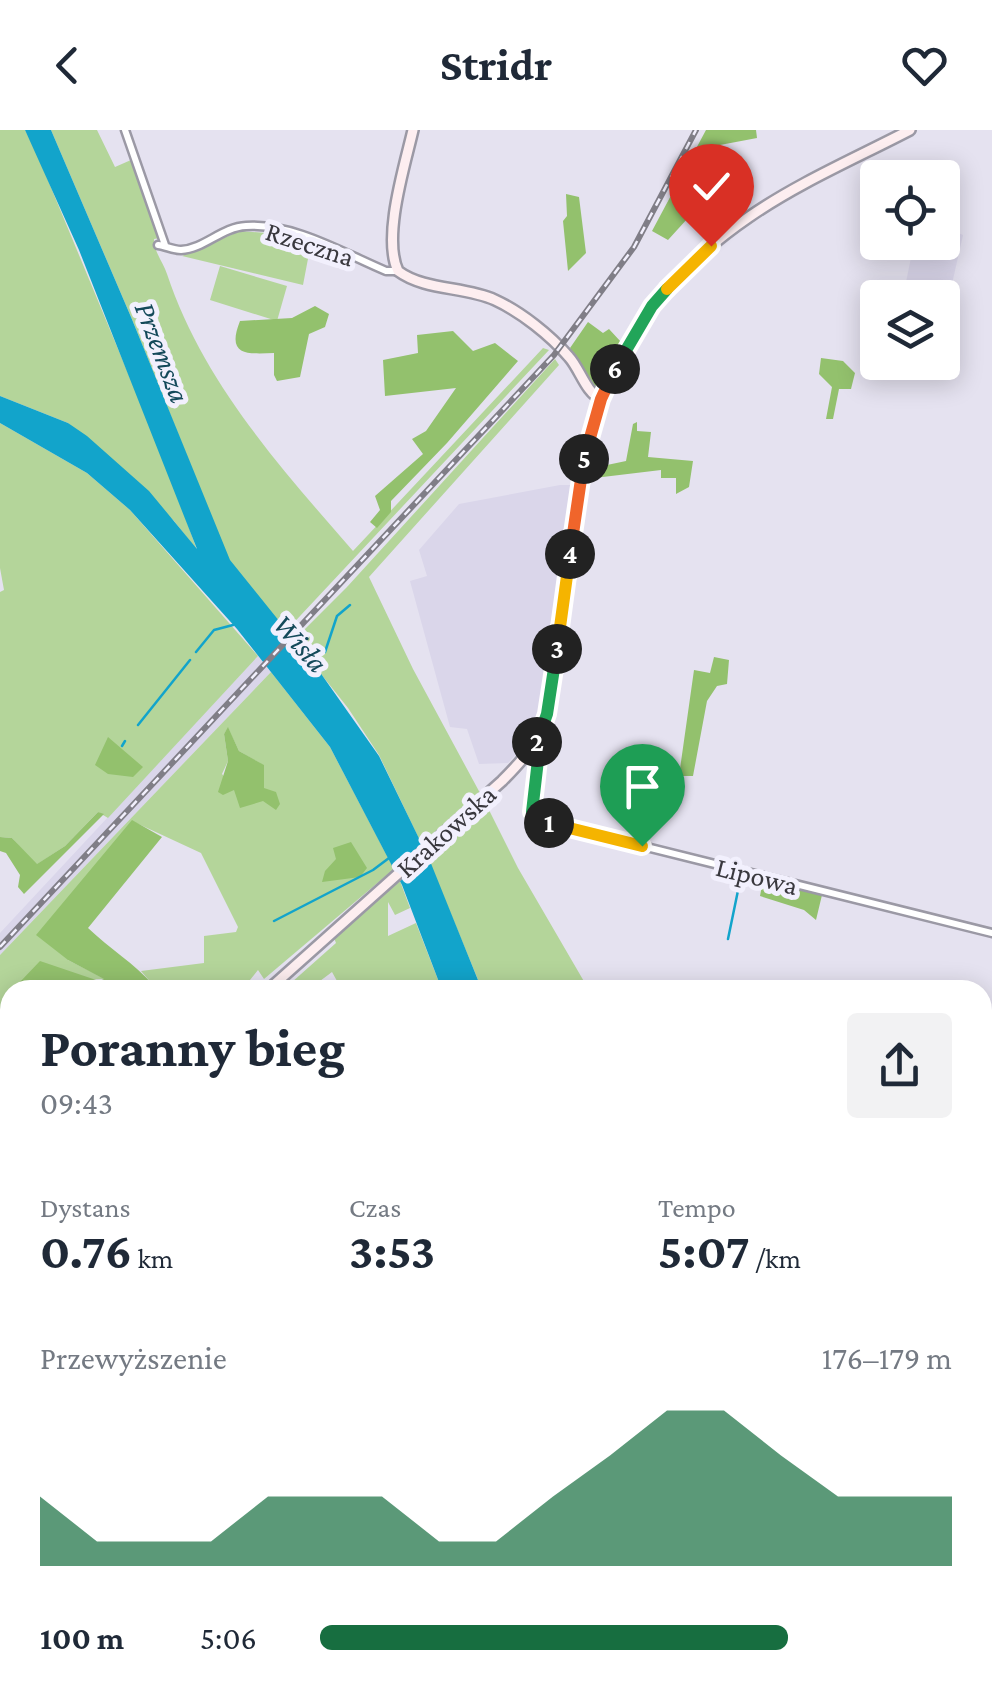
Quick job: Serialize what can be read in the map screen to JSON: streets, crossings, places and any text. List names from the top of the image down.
{
  "streets": {
    "street": ["Rzeczna", "Krakowska", "Lipowa"]
  },
  "crossings": [
    ["Krakowska", "Lipowa"]
  ],
  "water": ["Przemsza", "Wisła"],
  "page": {
    "header": "Stridr",
    "pins": [
      "6",
      "5",
      "4",
      "3",
      "2",
      "1"
    ],
    "heading": ["Poranny bieg", "09:43"],
    "stats": [
      ["Dystans", "0.76 km"],
      ["Czas", "3:53"],
      ["Tempo", "5:07 /km"]
    ],
    "chart": ["Przewyższenie", "176–179 m"],
    "list": [
      {
        "name": "100 m",
        "note": "5:06"
      }
    ]
  }
}
